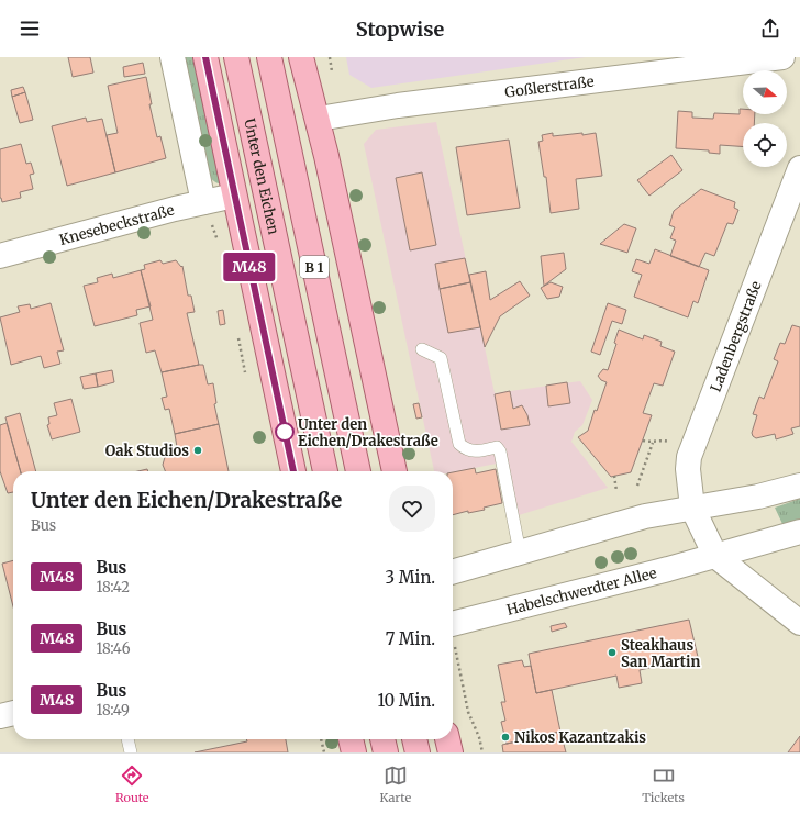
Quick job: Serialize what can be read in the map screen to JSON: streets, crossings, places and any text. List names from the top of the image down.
{
  "streets": {
    "main road": ["Unter den Eichen", "B 1"],
    "street": [
      "Goßlerstraße",
      "Knesebeckstraße",
      "Ladenbergstraße",
      "Habelschwerdter Allee"
    ]
  },
  "places": [
    "Unter den Eichen/Drakestraße",
    "Oak Studios",
    "Steakhaus San Martin",
    "Nikos Kazantzakis"
  ],
  "lines": ["bus line M48"],
  "north": "right",
  "page": {
    "header": "Stopwise",
    "on_map": "M48",
    "heading": ["Unter den Eichen/Drakestraße", "Bus"],
    "list": [
      {
        "mark": "M48",
        "name": "Bus",
        "note": "18:42",
        "value": "3 Min."
      },
      {
        "mark": "M48",
        "name": "Bus",
        "note": "18:46",
        "value": "7 Min."
      },
      {
        "mark": "M48",
        "name": "Bus",
        "note": "18:49",
        "value": "10 Min."
      }
    ],
    "tabs": ["Route", "Karte", "Tickets"]
  }
}
